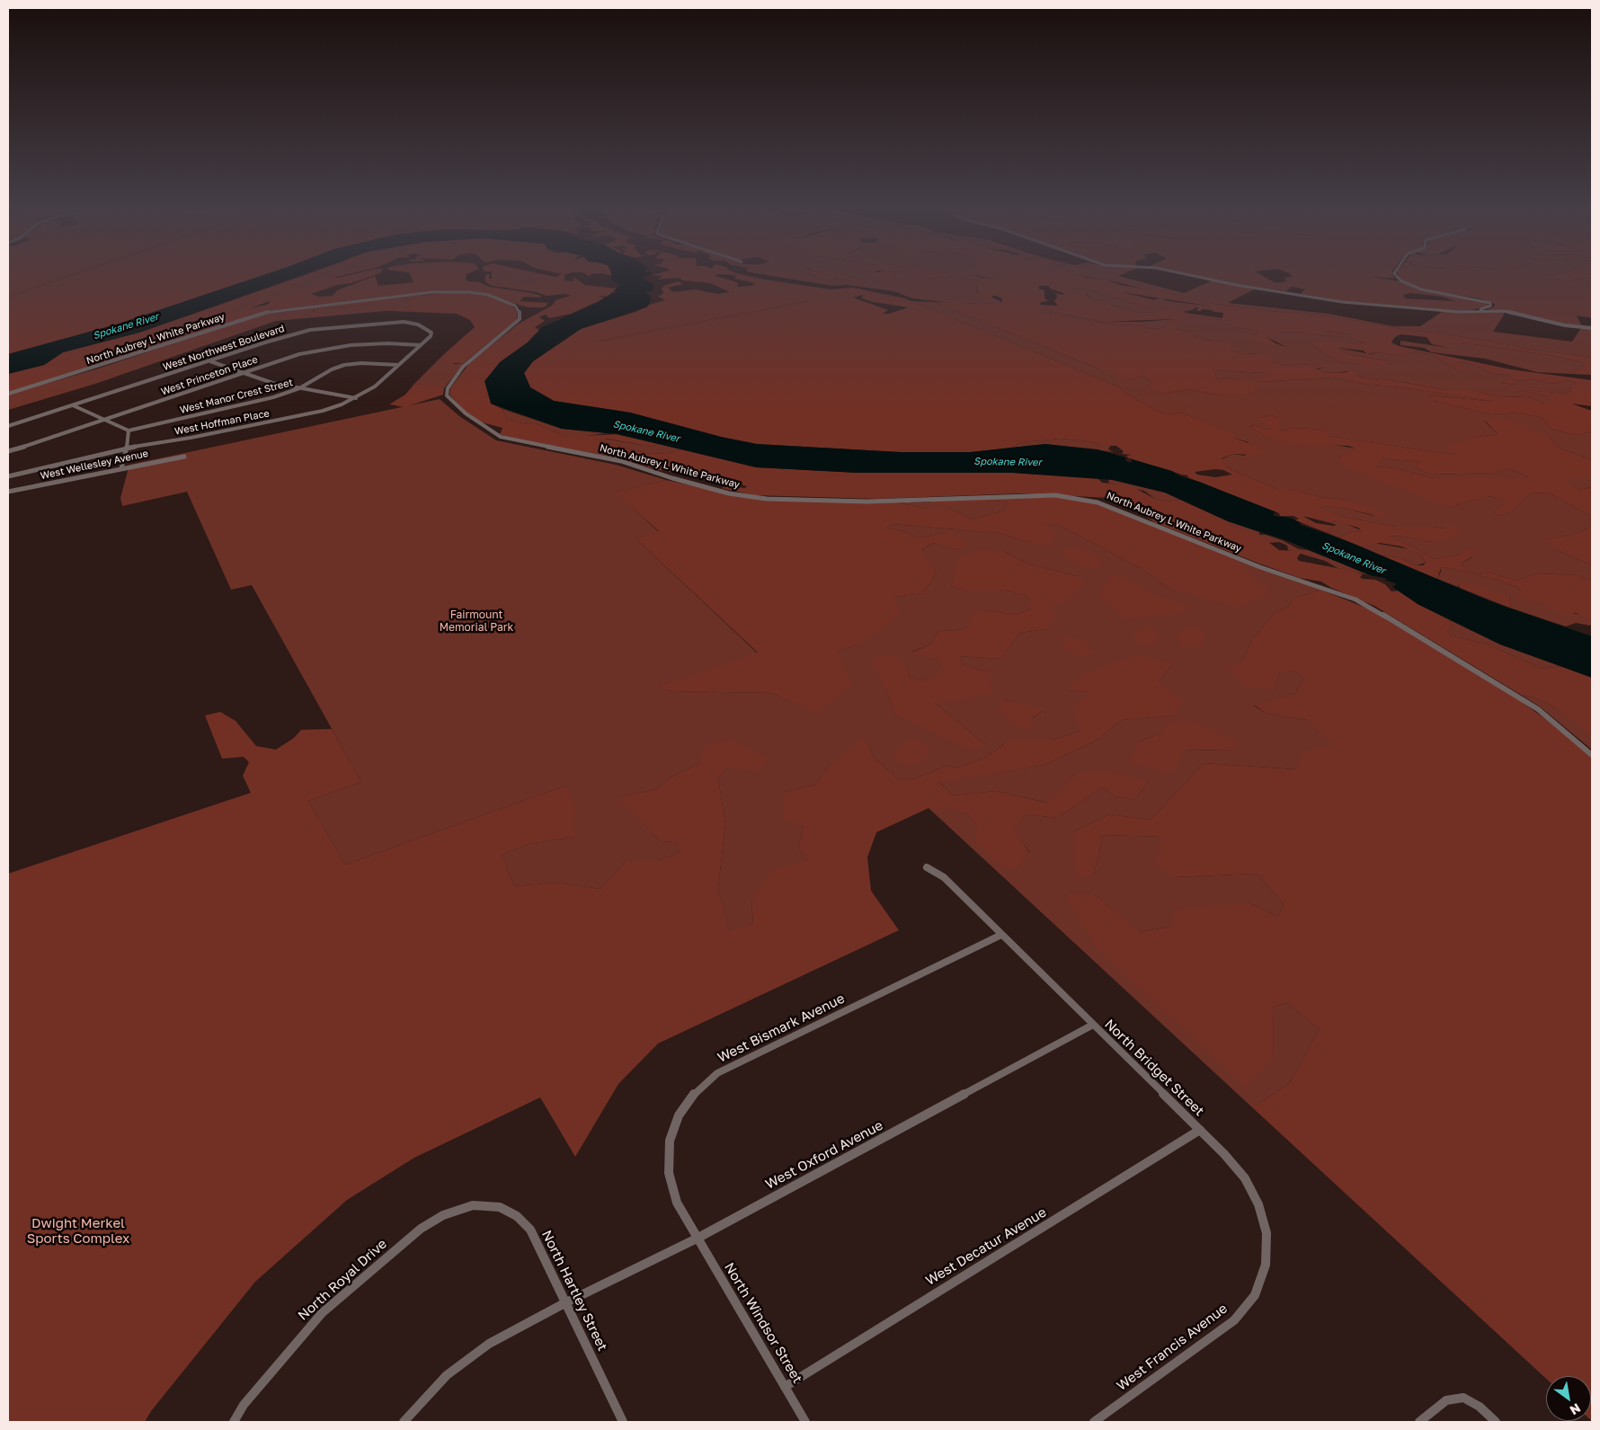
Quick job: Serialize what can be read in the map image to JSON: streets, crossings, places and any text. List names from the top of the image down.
{
  "streets": {
    "street": [
      "North Aubrey L White Parkway",
      "West Northwest Boulevard",
      "West Princeton Place",
      "West Manor Crest Street",
      "West Hoffman Place",
      "West Wellesley Avenue",
      "West Bismark Avenue",
      "North Bridget Street",
      "West Oxford Avenue",
      "West Decatur Avenue",
      "North Royal Drive",
      "North Hartley Street",
      "North Windsor Street",
      "West Francis Avenue"
    ]
  },
  "crossings": [
    ["West Northwest Boulevard", "West Princeton Place"],
    ["West Northwest Boulevard", "West Hoffman Place"],
    ["West Princeton Place", "West Hoffman Place"],
    ["West Manor Crest Street", "West Hoffman Place"],
    ["West Bismark Avenue", "North Bridget Street"],
    ["West Bismark Avenue", "West Oxford Avenue"],
    ["West Bismark Avenue", "North Windsor Street"],
    ["North Bridget Street", "West Oxford Avenue"],
    ["North Bridget Street", "West Decatur Avenue"],
    ["North Bridget Street", "West Francis Avenue"],
    ["West Oxford Avenue", "North Hartley Street"],
    ["West Oxford Avenue", "North Windsor Street"],
    ["West Decatur Avenue", "North Windsor Street"],
    ["North Royal Drive", "North Hartley Street"]
  ],
  "water": ["Spokane River"],
  "parks": ["Fairmount Memorial Park", "Dwight Merkel Sports Complex"],
  "north": "bottom right"
}
